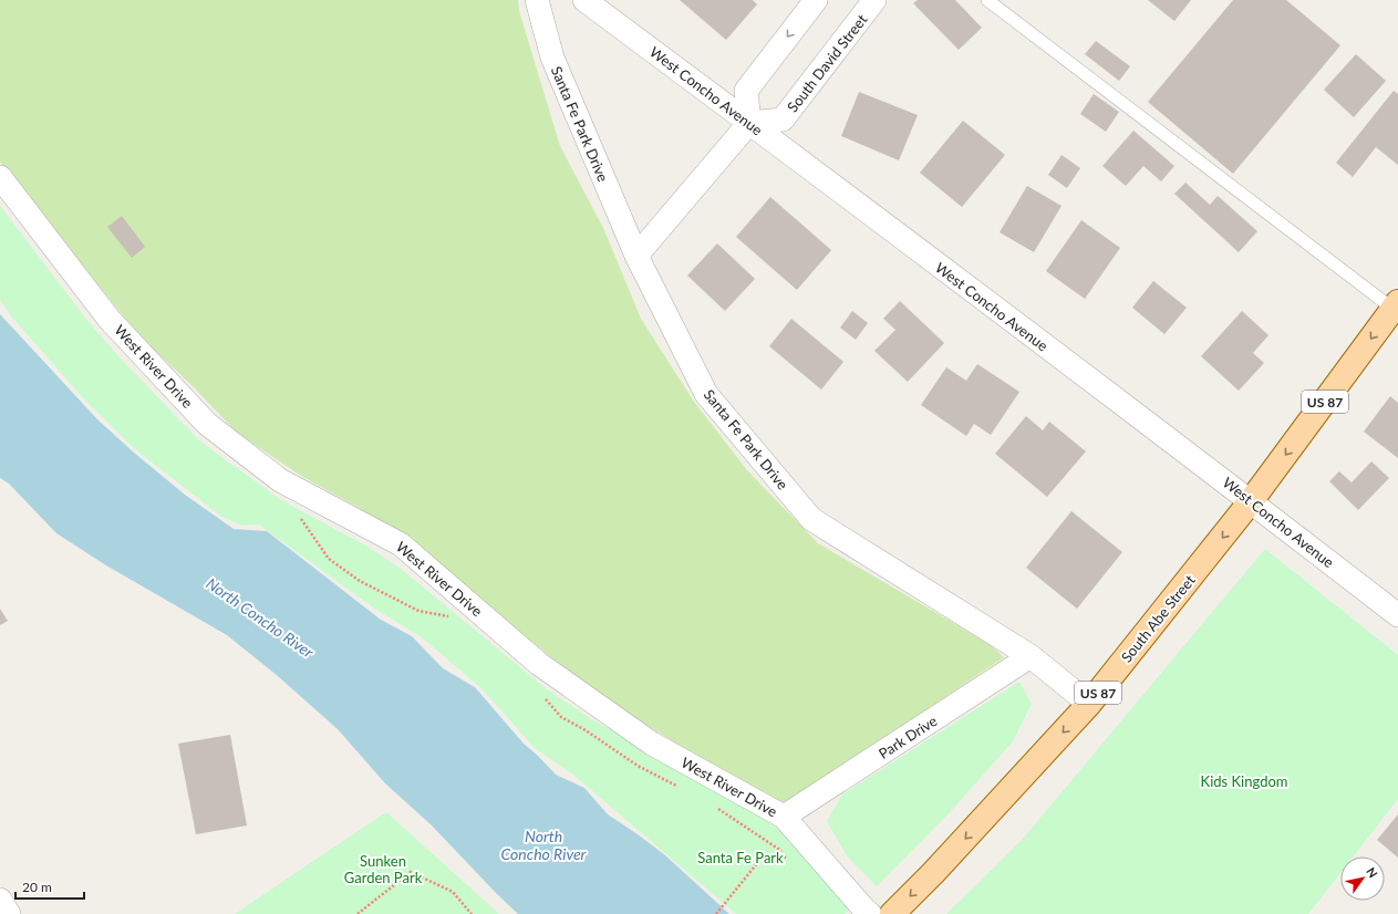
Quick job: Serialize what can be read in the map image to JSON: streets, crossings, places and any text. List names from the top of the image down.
{
  "streets": {
    "main road": ["US 87", "South Abe Street"],
    "street": [
      "South David Street",
      "West Concho Avenue",
      "Santa Fe Park Drive",
      "West River Drive",
      "Park Drive"
    ]
  },
  "crossings": [
    ["South David Street", "West Concho Avenue"],
    ["West Concho Avenue", "South Abe Street"],
    ["Santa Fe Park Drive", "South Abe Street"],
    ["Santa Fe Park Drive", "Park Drive"],
    ["West River Drive", "Park Drive"]
  ],
  "one_way": ["South Abe Street"],
  "water": ["North Concho River"],
  "parks": ["Kids Kingdom", "Santa Fe Park", "Sunken Garden Park"],
  "scale_bar": "20 m",
  "north": "top right"
}
